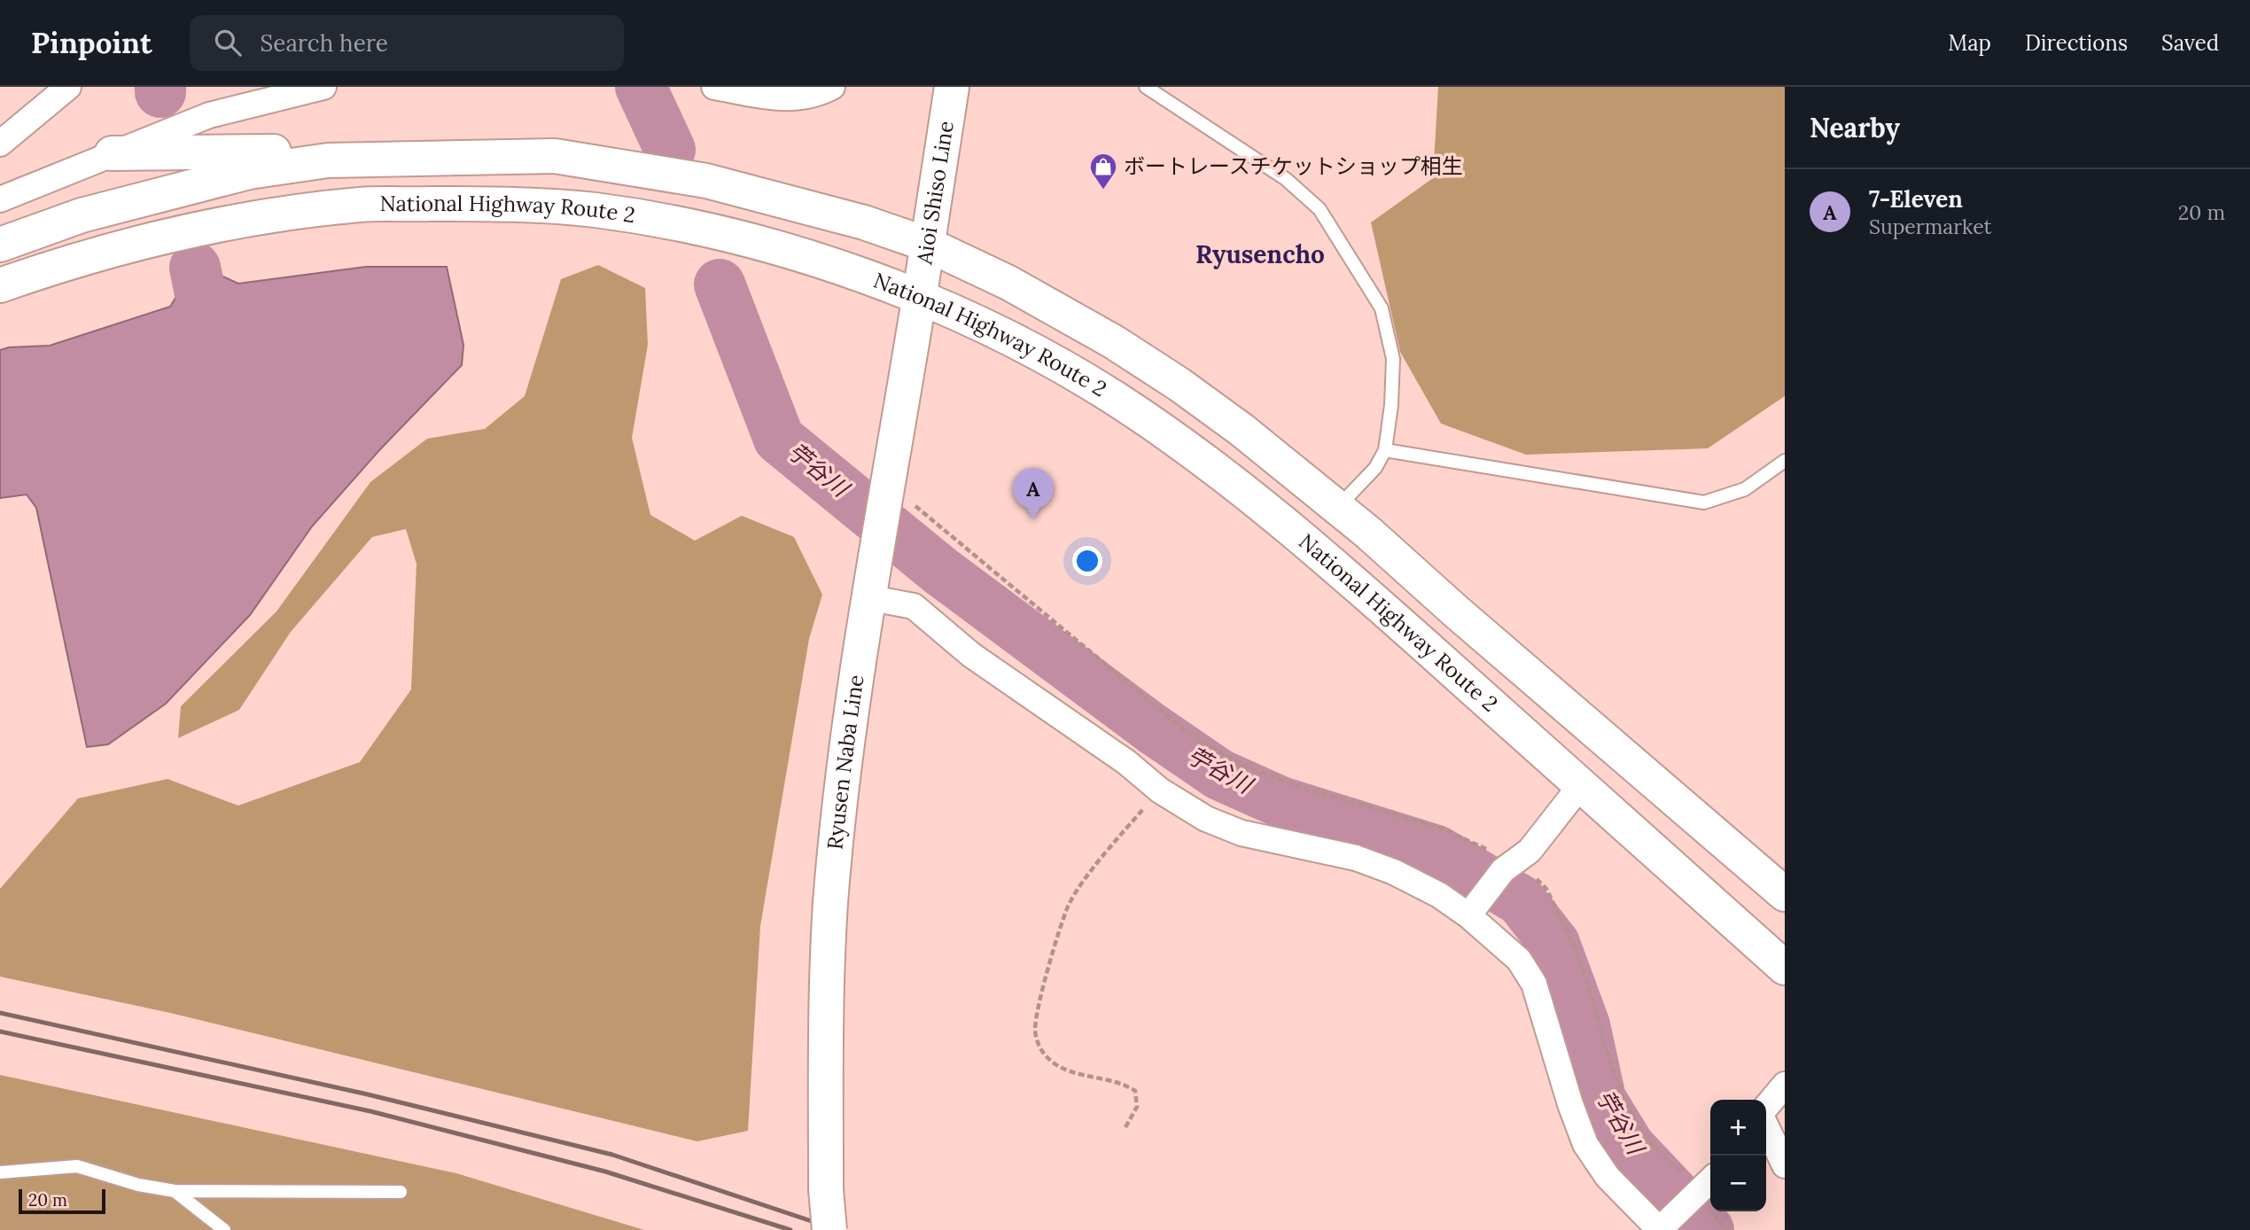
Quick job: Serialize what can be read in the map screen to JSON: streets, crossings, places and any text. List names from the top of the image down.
{
  "streets": {
    "main road": ["Aioi Shiso Line", "National Highway Route 2", "Ryusen Naba Line"]
  },
  "crossings": [
    ["Aioi Shiso Line", "National Highway Route 2"],
    ["Aioi Shiso Line", "Ryusen Naba Line"],
    ["National Highway Route 2", "Ryusen Naba Line"]
  ],
  "districts": ["Ryusencho"],
  "water": ["苧谷川"],
  "places": {
    "shop": ["ボートレースチケットショップ相生"]
  },
  "scale_bar": "20 m",
  "page": {
    "header": "Pinpoint",
    "search": "Search here",
    "nav": ["Map", "Directions", "Saved"],
    "heading": "Nearby",
    "list": [
      {
        "mark": "A",
        "name": "7-Eleven",
        "note": "Supermarket",
        "value": "20 m"
      }
    ],
    "pins": "A",
    "map_buttons": ["+", "−"],
    "scale": "20 m"
  }
}
